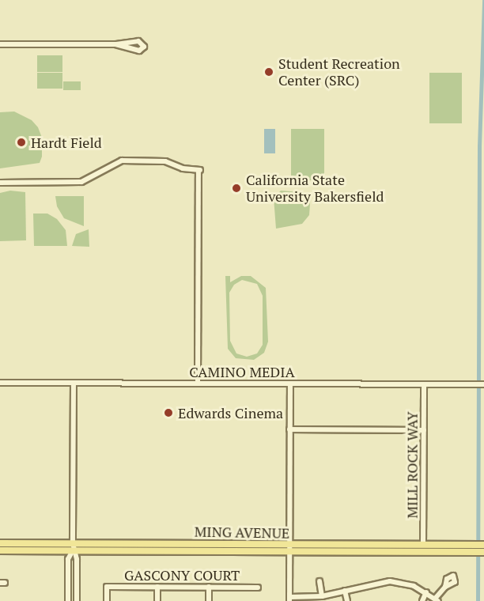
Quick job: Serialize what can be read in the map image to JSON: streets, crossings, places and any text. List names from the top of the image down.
{
  "streets": {
    "main road": ["MING AVENUE"],
    "street": ["CAMINO MEDIA", "MILL ROCK WAY", "GASCONY COURT"]
  },
  "crossings": [
    ["CAMINO MEDIA", "MILL ROCK WAY"],
    ["MILL ROCK WAY", "MING AVENUE"]
  ],
  "places": [
    "Student Recreation Center (SRC)",
    "Hardt Field",
    "California State University Bakersfield",
    "Edwards Cinema"
  ]
}
